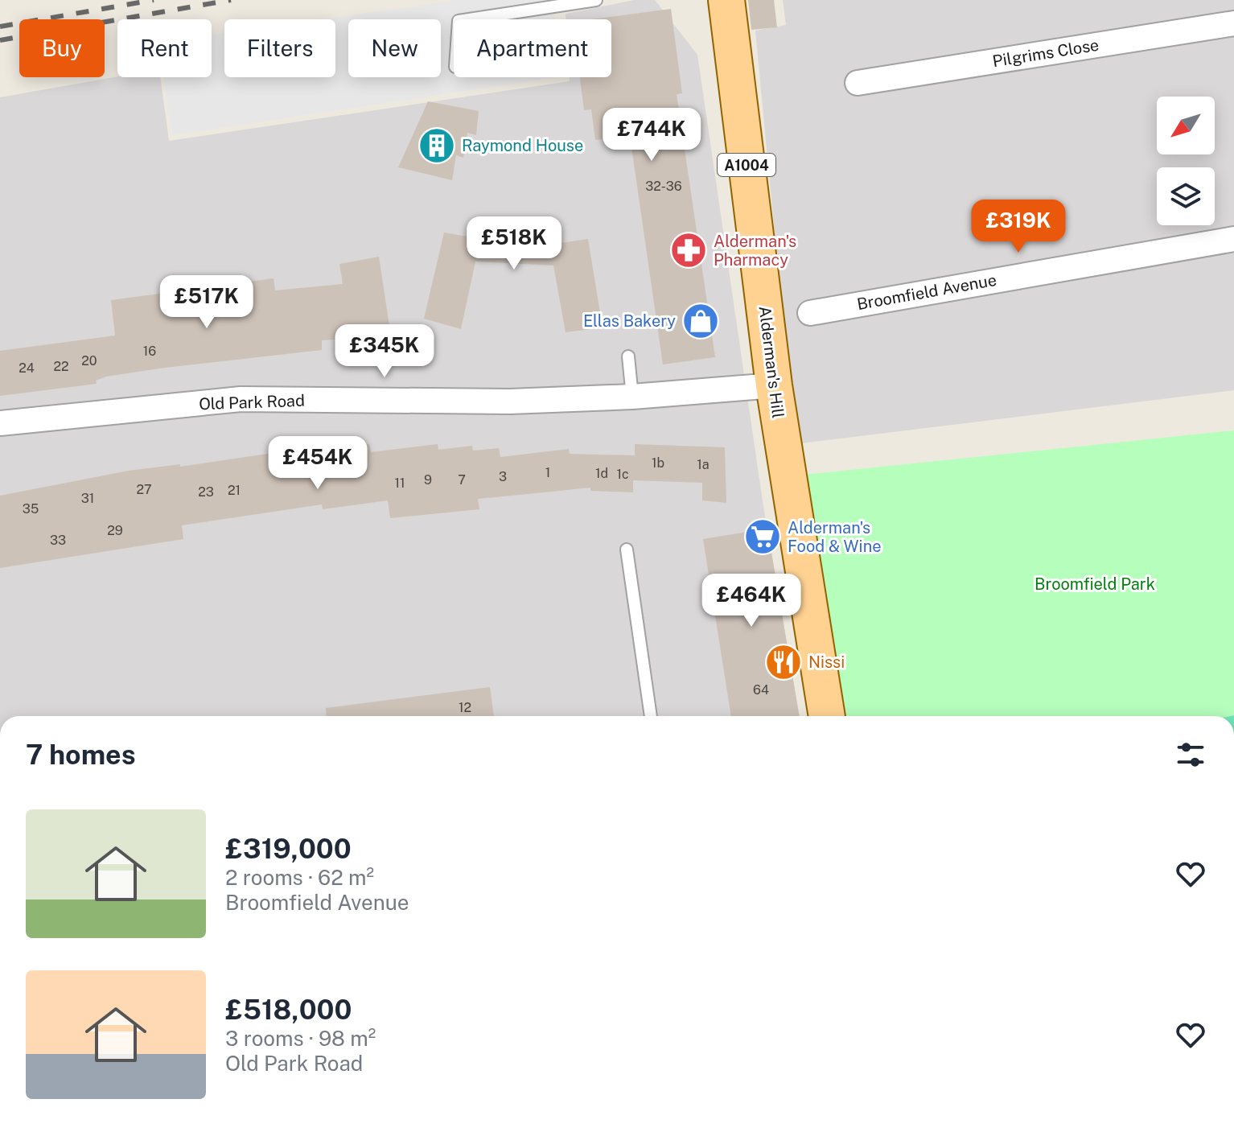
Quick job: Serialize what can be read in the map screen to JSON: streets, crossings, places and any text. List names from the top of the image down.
{
  "streets": {
    "main road": ["A1004", "Alderman's Hill"],
    "street": ["Pilgrims Close", "Broomfield Avenue", "Old Park Road"]
  },
  "crossings": [
    ["Alderman's Hill", "Old Park Road"]
  ],
  "parks": ["Broomfield Park"],
  "places": {
    "building": ["Raymond House"],
    "pharmacy": ["Alderman's Pharmacy"],
    "shop": ["Ellas Bakery"],
    "supermarket": ["Alderman's Food & Wine"],
    "restaurant": ["Nissi"]
  },
  "house_numbers": [
    "32-36",
    "16",
    "20",
    "22",
    "24",
    "1b",
    "1a",
    "1",
    "1d",
    "1c",
    "3",
    "9",
    "7",
    "11",
    "27",
    "21",
    "23",
    "31",
    "35",
    "29",
    "33",
    "64",
    "12"
  ],
  "north": "bottom left",
  "page": {
    "chip": [
      "Buy",
      "Rent",
      "Filters",
      "New",
      "Apartment"
    ],
    "price": [
      "£744K",
      "£319K",
      "£518K",
      "£517K",
      "£345K",
      "£454K",
      "£464K"
    ],
    "heading": "7 homes",
    "list": [
      {
        "name": "£319,000",
        "note": "2 rooms · 62 m² · Broomfield Avenue"
      },
      {
        "name": "£518,000",
        "note": "3 rooms · 98 m² · Old Park Road"
      }
    ]
  }
}
